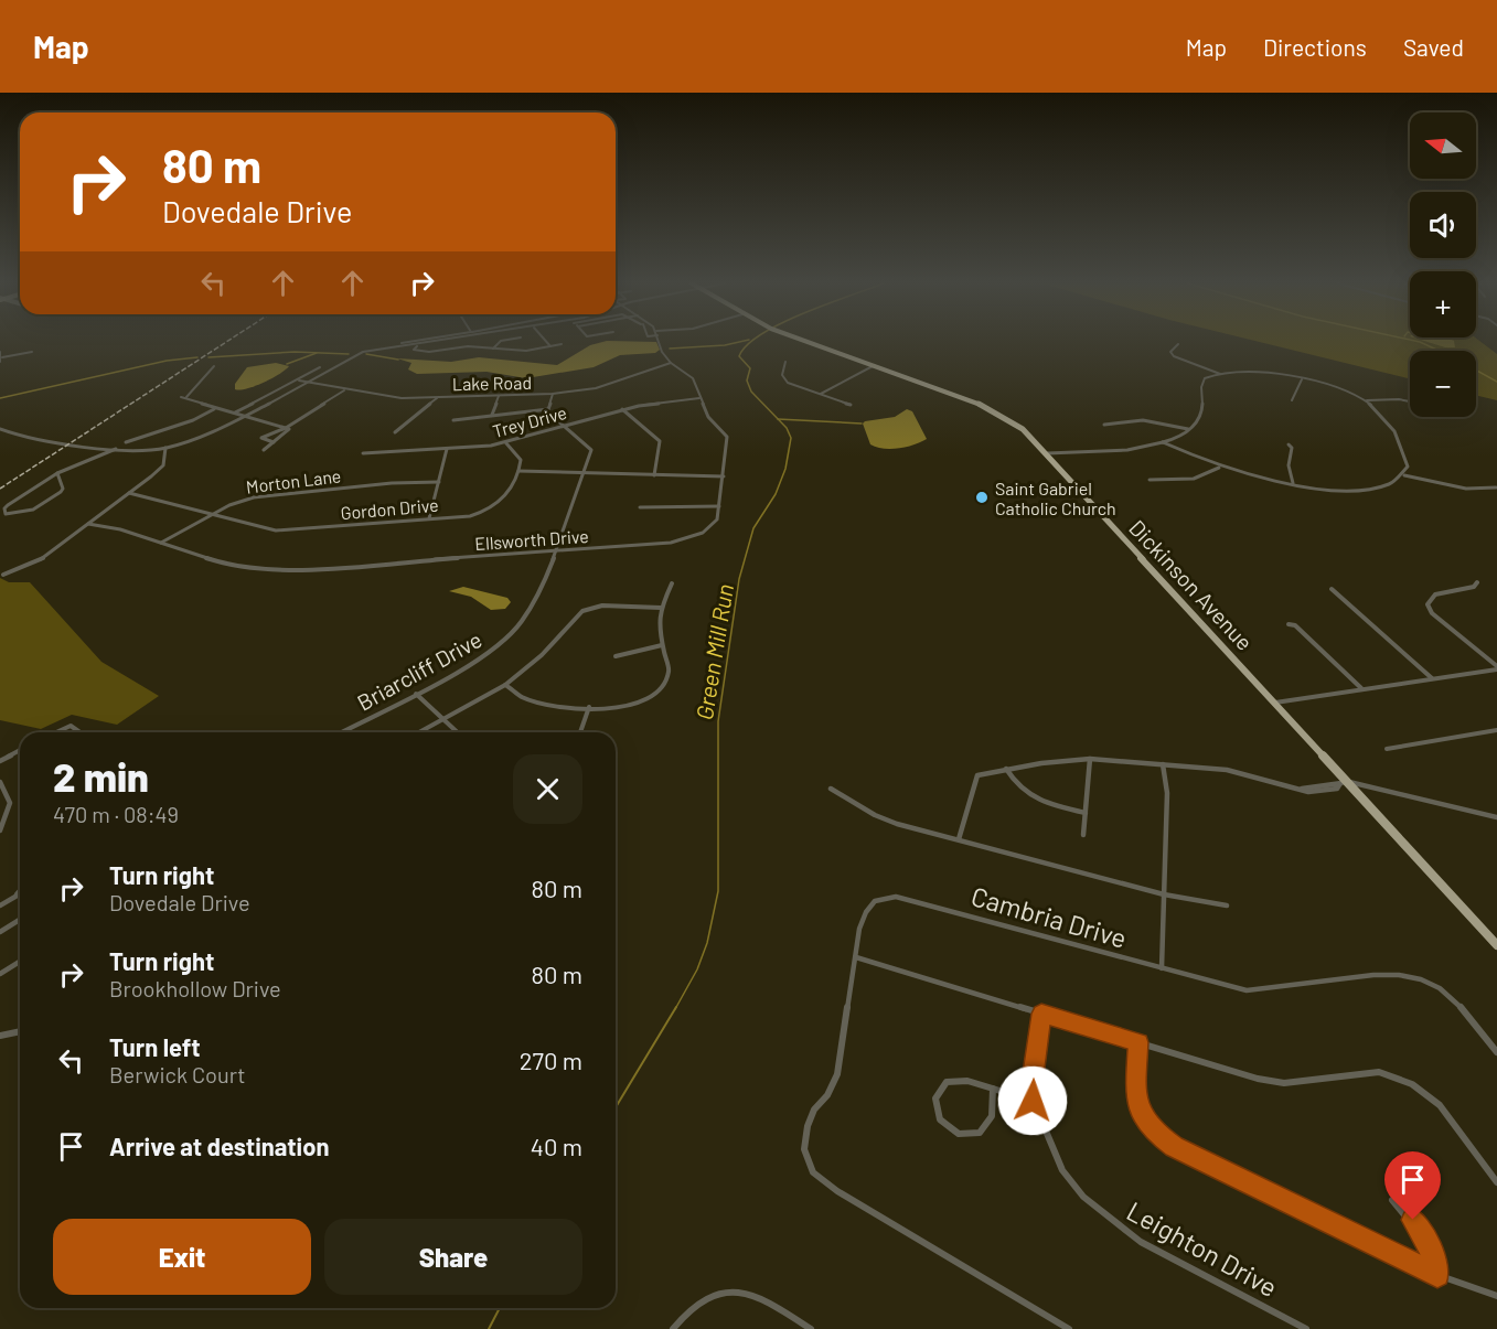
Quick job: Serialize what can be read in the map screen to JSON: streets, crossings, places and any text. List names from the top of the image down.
{
  "streets": {
    "main road": ["Dickinson Avenue"],
    "street": [
      "Lake Road",
      "Trey Drive",
      "Morton Lane",
      "Gordon Drive",
      "Ellsworth Drive",
      "Briarcliff Drive",
      "Cambria Drive",
      "Leighton Drive"
    ]
  },
  "crossings": [
    ["Lake Road", "Ellsworth Drive"],
    ["Trey Drive", "Ellsworth Drive"],
    ["Trey Drive", "Briarcliff Drive"],
    ["Morton Lane", "Gordon Drive"],
    ["Morton Lane", "Ellsworth Drive"],
    ["Ellsworth Drive", "Briarcliff Drive"]
  ],
  "water": ["Green Mill Run"],
  "places": ["Saint Gabriel Catholic Church"],
  "north": "left",
  "page": {
    "header": "Map",
    "nav": ["Map", "Directions", "Saved"],
    "map_buttons": ["+", "−"],
    "turn": ["80 m", "Dovedale Drive"],
    "heading": ["2 min", "470 m · 08:49"],
    "list": [
      {
        "name": "Turn right",
        "note": "Dovedale Drive",
        "value": "80 m"
      },
      {
        "name": "Turn right",
        "note": "Brookhollow Drive",
        "value": "80 m"
      },
      {
        "name": "Turn left",
        "note": "Berwick Court",
        "value": "270 m"
      },
      {
        "name": "Arrive at destination",
        "value": "40 m"
      }
    ],
    "buttons": ["Exit", "Share"]
  }
}
